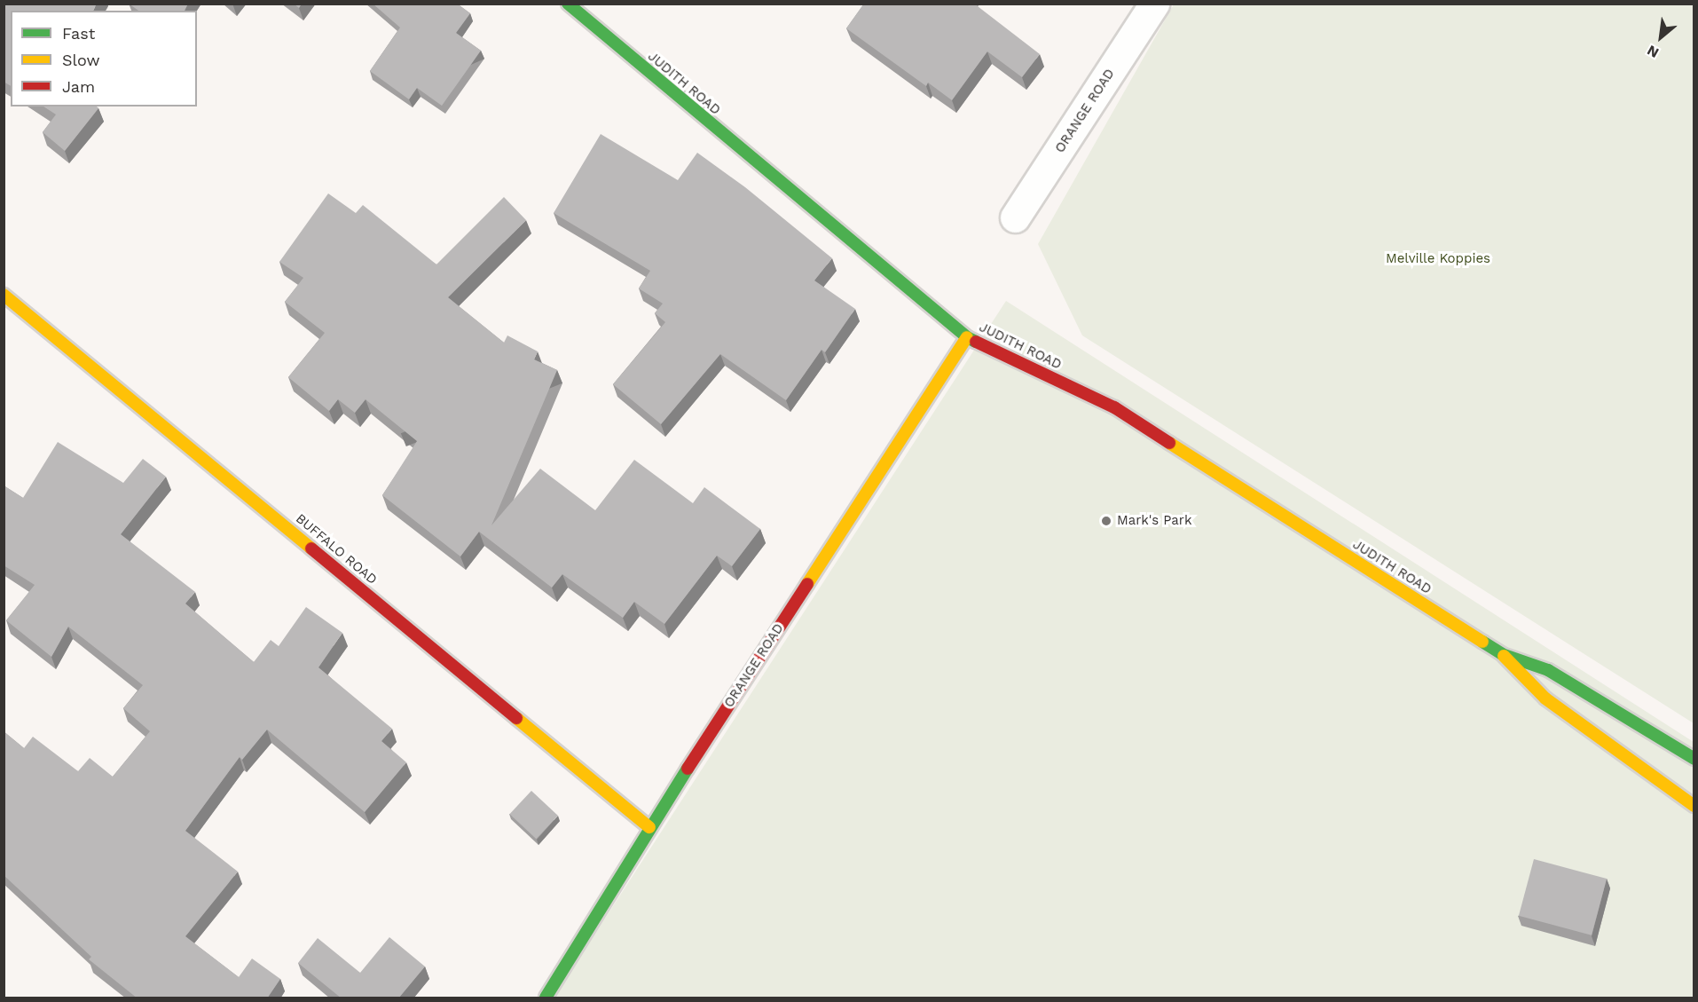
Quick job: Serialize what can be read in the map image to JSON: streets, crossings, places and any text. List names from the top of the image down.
{
  "streets": {
    "street": ["JUDITH ROAD", "ORANGE ROAD", "BUFFALO ROAD"]
  },
  "crossings": [
    ["JUDITH ROAD", "ORANGE ROAD"],
    ["ORANGE ROAD", "BUFFALO ROAD"]
  ],
  "parks": ["Melville Koppies"],
  "places": ["Mark's Park"],
  "legend": ["Fast", "Slow", "Jam"],
  "north": "bottom left"
}
